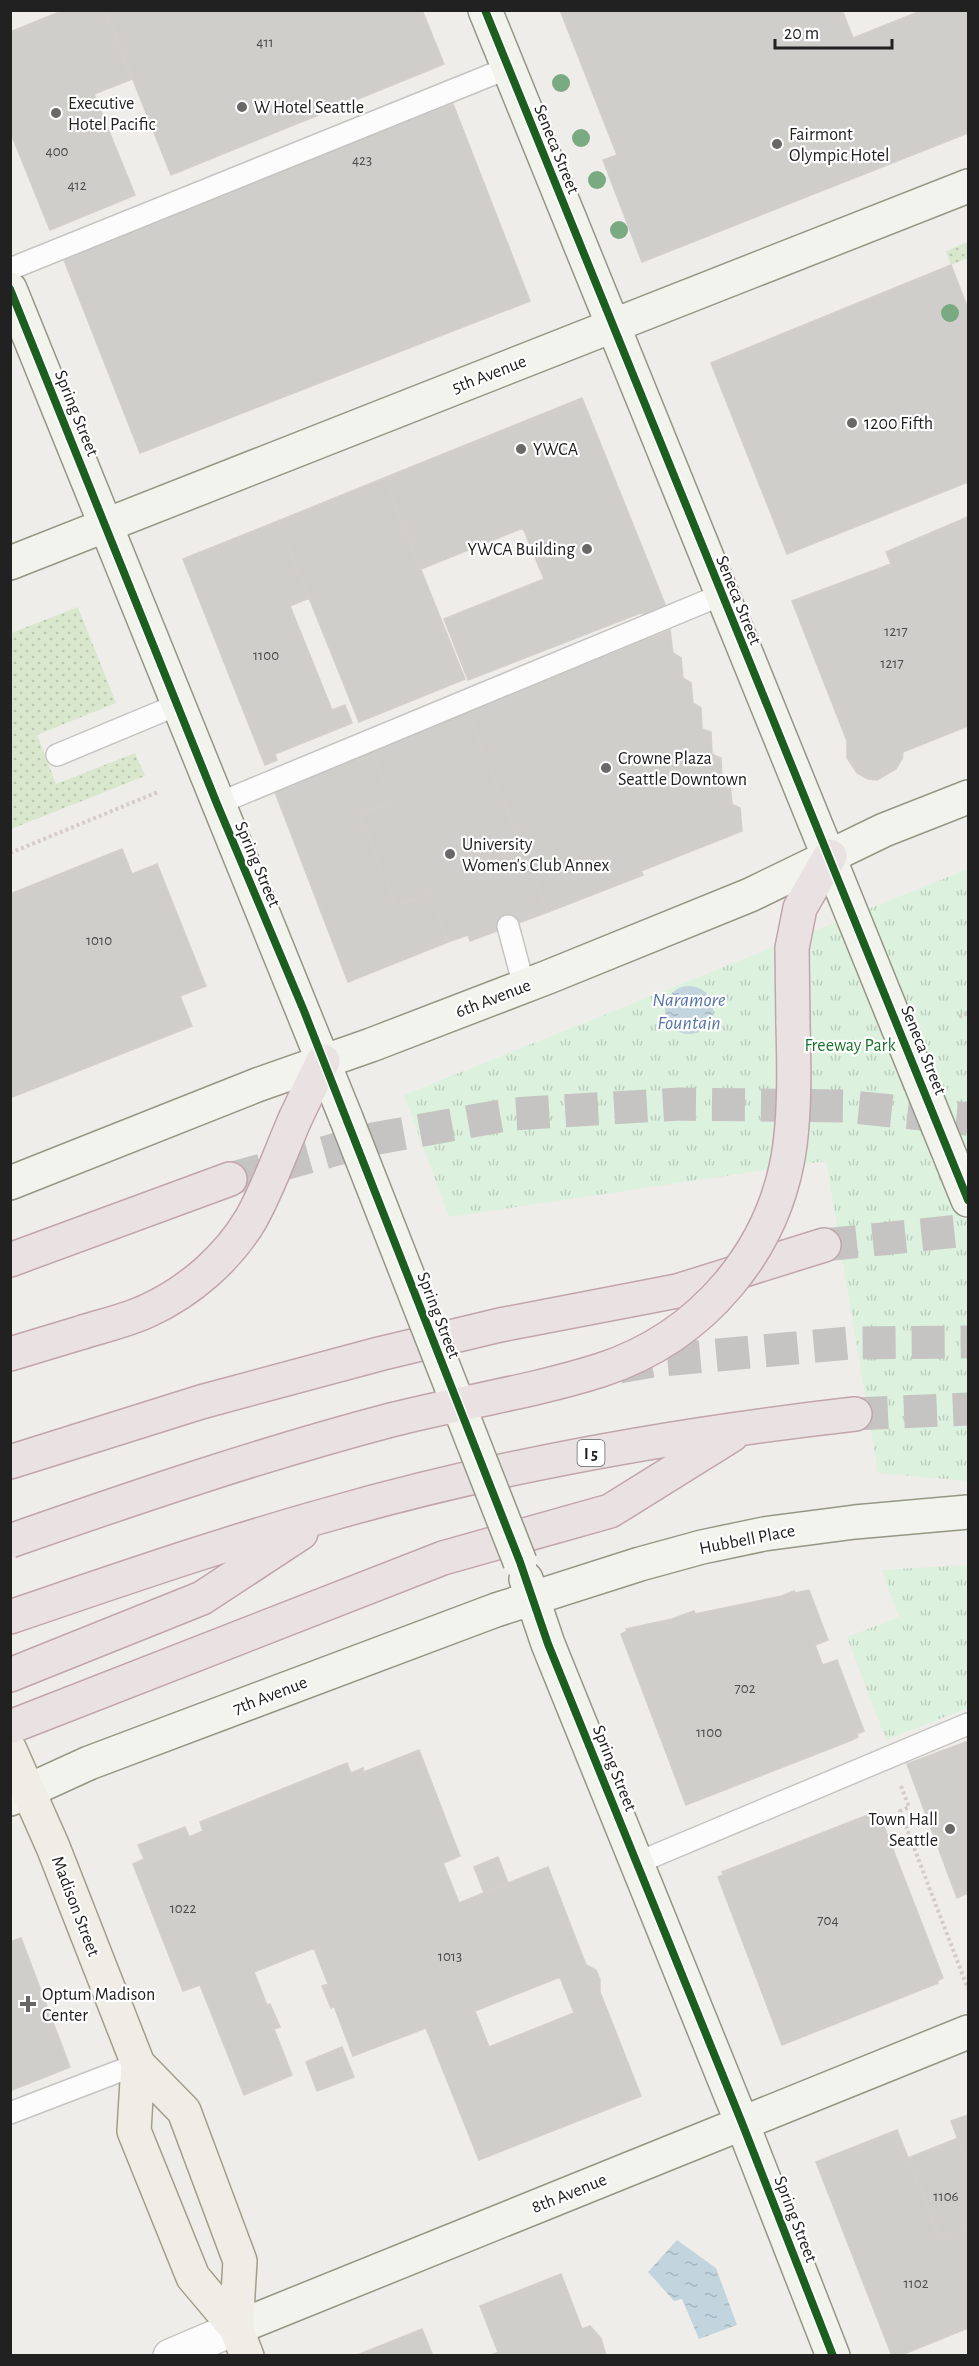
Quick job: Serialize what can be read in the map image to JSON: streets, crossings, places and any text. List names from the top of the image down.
{
  "streets": {
    "highway": ["I 5"],
    "main road": ["Madison Street"],
    "street": [
      "Seneca Street",
      "5th Avenue",
      "Spring Street",
      "6th Avenue",
      "Hubbell Place",
      "7th Avenue",
      "8th Avenue"
    ]
  },
  "crossings": [
    ["Seneca Street", "5th Avenue"],
    ["Seneca Street", "6th Avenue"],
    ["5th Avenue", "Spring Street"],
    ["Spring Street", "6th Avenue"],
    ["Spring Street", "Hubbell Place"],
    ["Spring Street", "7th Avenue"],
    ["Spring Street", "8th Avenue"],
    ["Hubbell Place", "7th Avenue"],
    ["7th Avenue", "Madison Street"],
    ["Madison Street", "8th Avenue"]
  ],
  "water": ["Naramore Fountain"],
  "parks": ["Freeway Park"],
  "places": {
    "other": [
      "W Hotel Seattle",
      "Executive Hotel Pacific",
      "Fairmont Olympic Hotel",
      "1200 Fifth",
      "YWCA",
      "YWCA Building",
      "Crowne Plaza Seattle Downtown",
      "University Women's Club Annex",
      "Town Hall Seattle"
    ],
    "health": ["Optum Madison Center"]
  },
  "house_numbers": [
    "411",
    "400",
    "423",
    "412",
    "1217",
    "1100",
    "1217",
    "1010",
    "702",
    "1100",
    "1022",
    "704",
    "1013",
    "1106",
    "1102"
  ],
  "scale_bar": "20 m"
}
